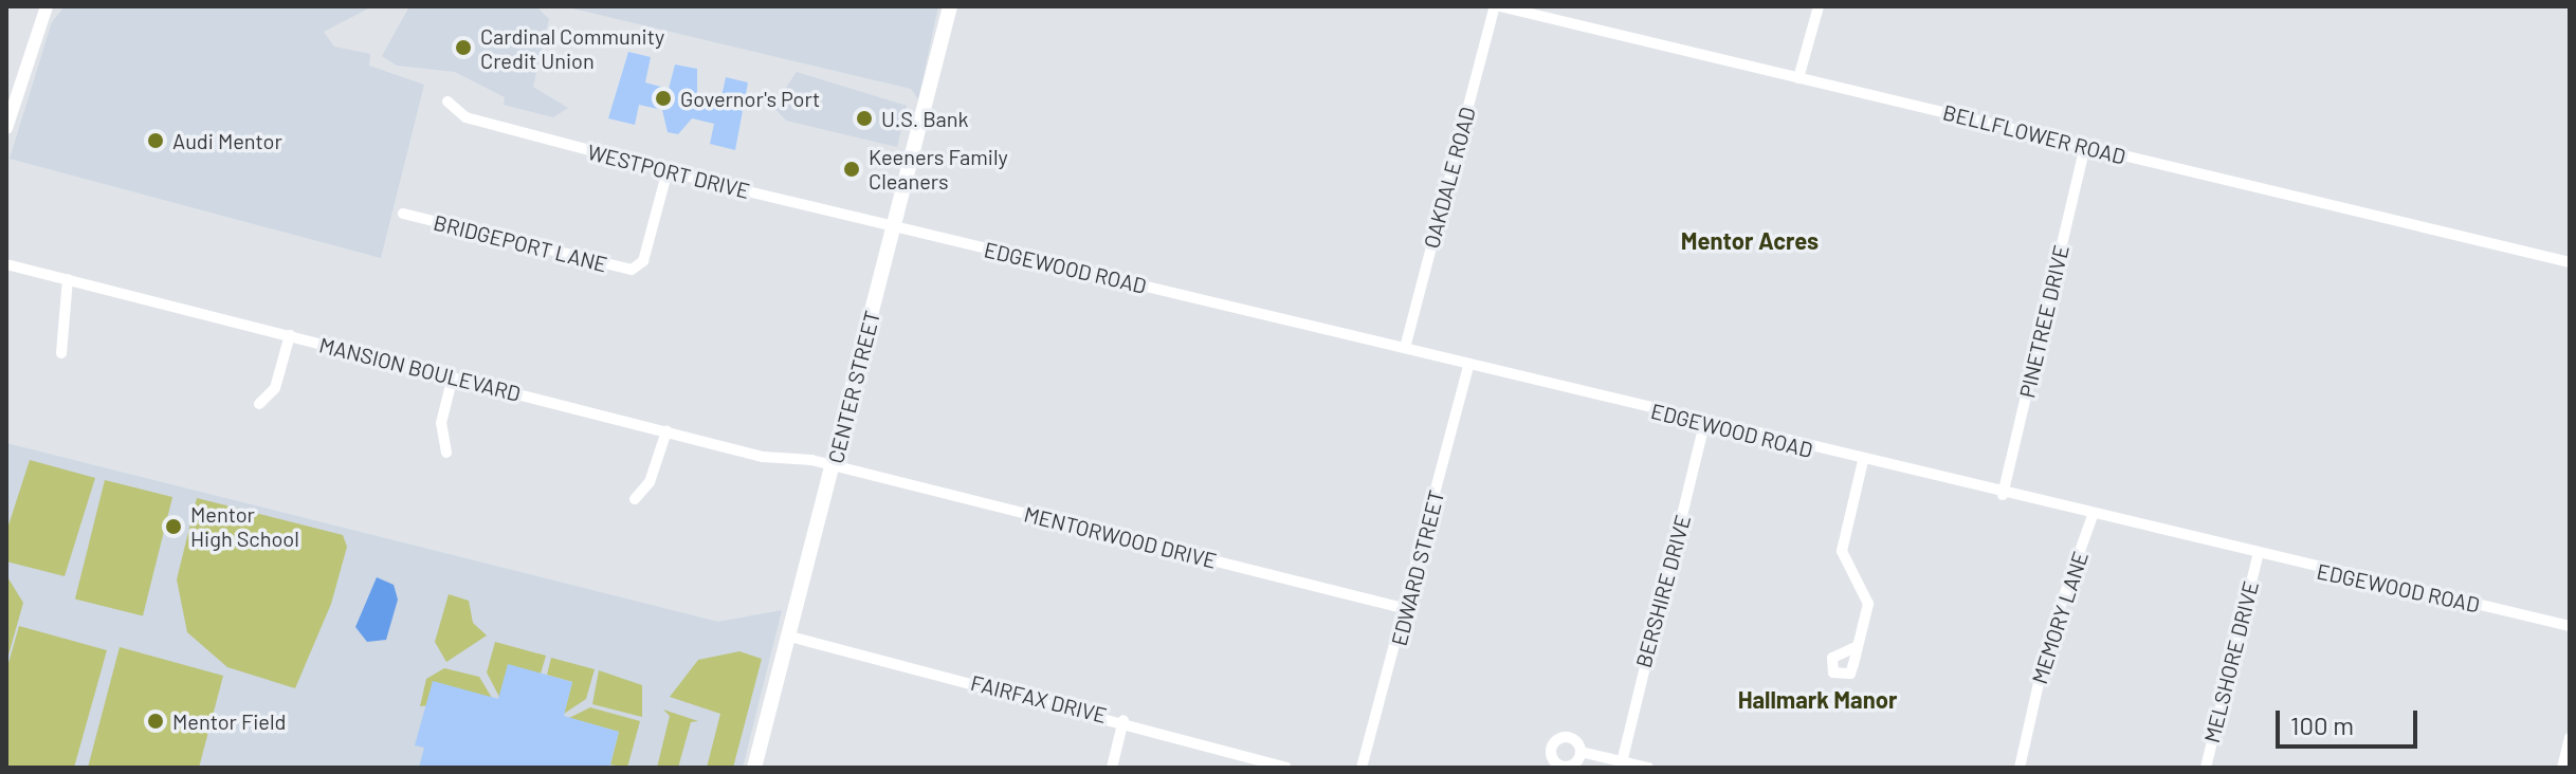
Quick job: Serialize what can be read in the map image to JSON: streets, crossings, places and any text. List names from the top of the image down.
{
  "streets": {
    "main road": ["CENTER STREET"],
    "street": [
      "BELLFLOWER ROAD",
      "WESTPORT DRIVE",
      "OAKDALE ROAD",
      "BRIDGEPORT LANE",
      "EDGEWOOD ROAD",
      "PINETREE DRIVE",
      "MANSION BOULEVARD",
      "MENTORWOOD DRIVE",
      "EDWARD STREET",
      "BERSHIRE DRIVE",
      "MEMORY LANE",
      "MELSHORE DRIVE",
      "FAIRFAX DRIVE"
    ]
  },
  "crossings": [
    ["BELLFLOWER ROAD", "OAKDALE ROAD"],
    ["BELLFLOWER ROAD", "PINETREE DRIVE"],
    ["WESTPORT DRIVE", "BRIDGEPORT LANE"],
    ["WESTPORT DRIVE", "EDGEWOOD ROAD"],
    ["WESTPORT DRIVE", "CENTER STREET"],
    ["OAKDALE ROAD", "EDGEWOOD ROAD"],
    ["EDGEWOOD ROAD", "PINETREE DRIVE"],
    ["EDGEWOOD ROAD", "CENTER STREET"],
    ["EDGEWOOD ROAD", "EDWARD STREET"],
    ["EDGEWOOD ROAD", "BERSHIRE DRIVE"],
    ["EDGEWOOD ROAD", "MEMORY LANE"],
    ["EDGEWOOD ROAD", "MELSHORE DRIVE"],
    ["MANSION BOULEVARD", "CENTER STREET"],
    ["MANSION BOULEVARD", "MENTORWOOD DRIVE"],
    ["CENTER STREET", "MENTORWOOD DRIVE"],
    ["CENTER STREET", "FAIRFAX DRIVE"],
    ["MENTORWOOD DRIVE", "EDWARD STREET"]
  ],
  "districts": ["Mentor Acres", "Hallmark Manor"],
  "places": [
    "Cardinal Community Credit Union",
    "Governor's Port",
    "U.S. Bank",
    "Audi Mentor",
    "Keeners Family Cleaners",
    "Mentor High School",
    "Mentor Field"
  ],
  "scale_bar": "100 m"
}
